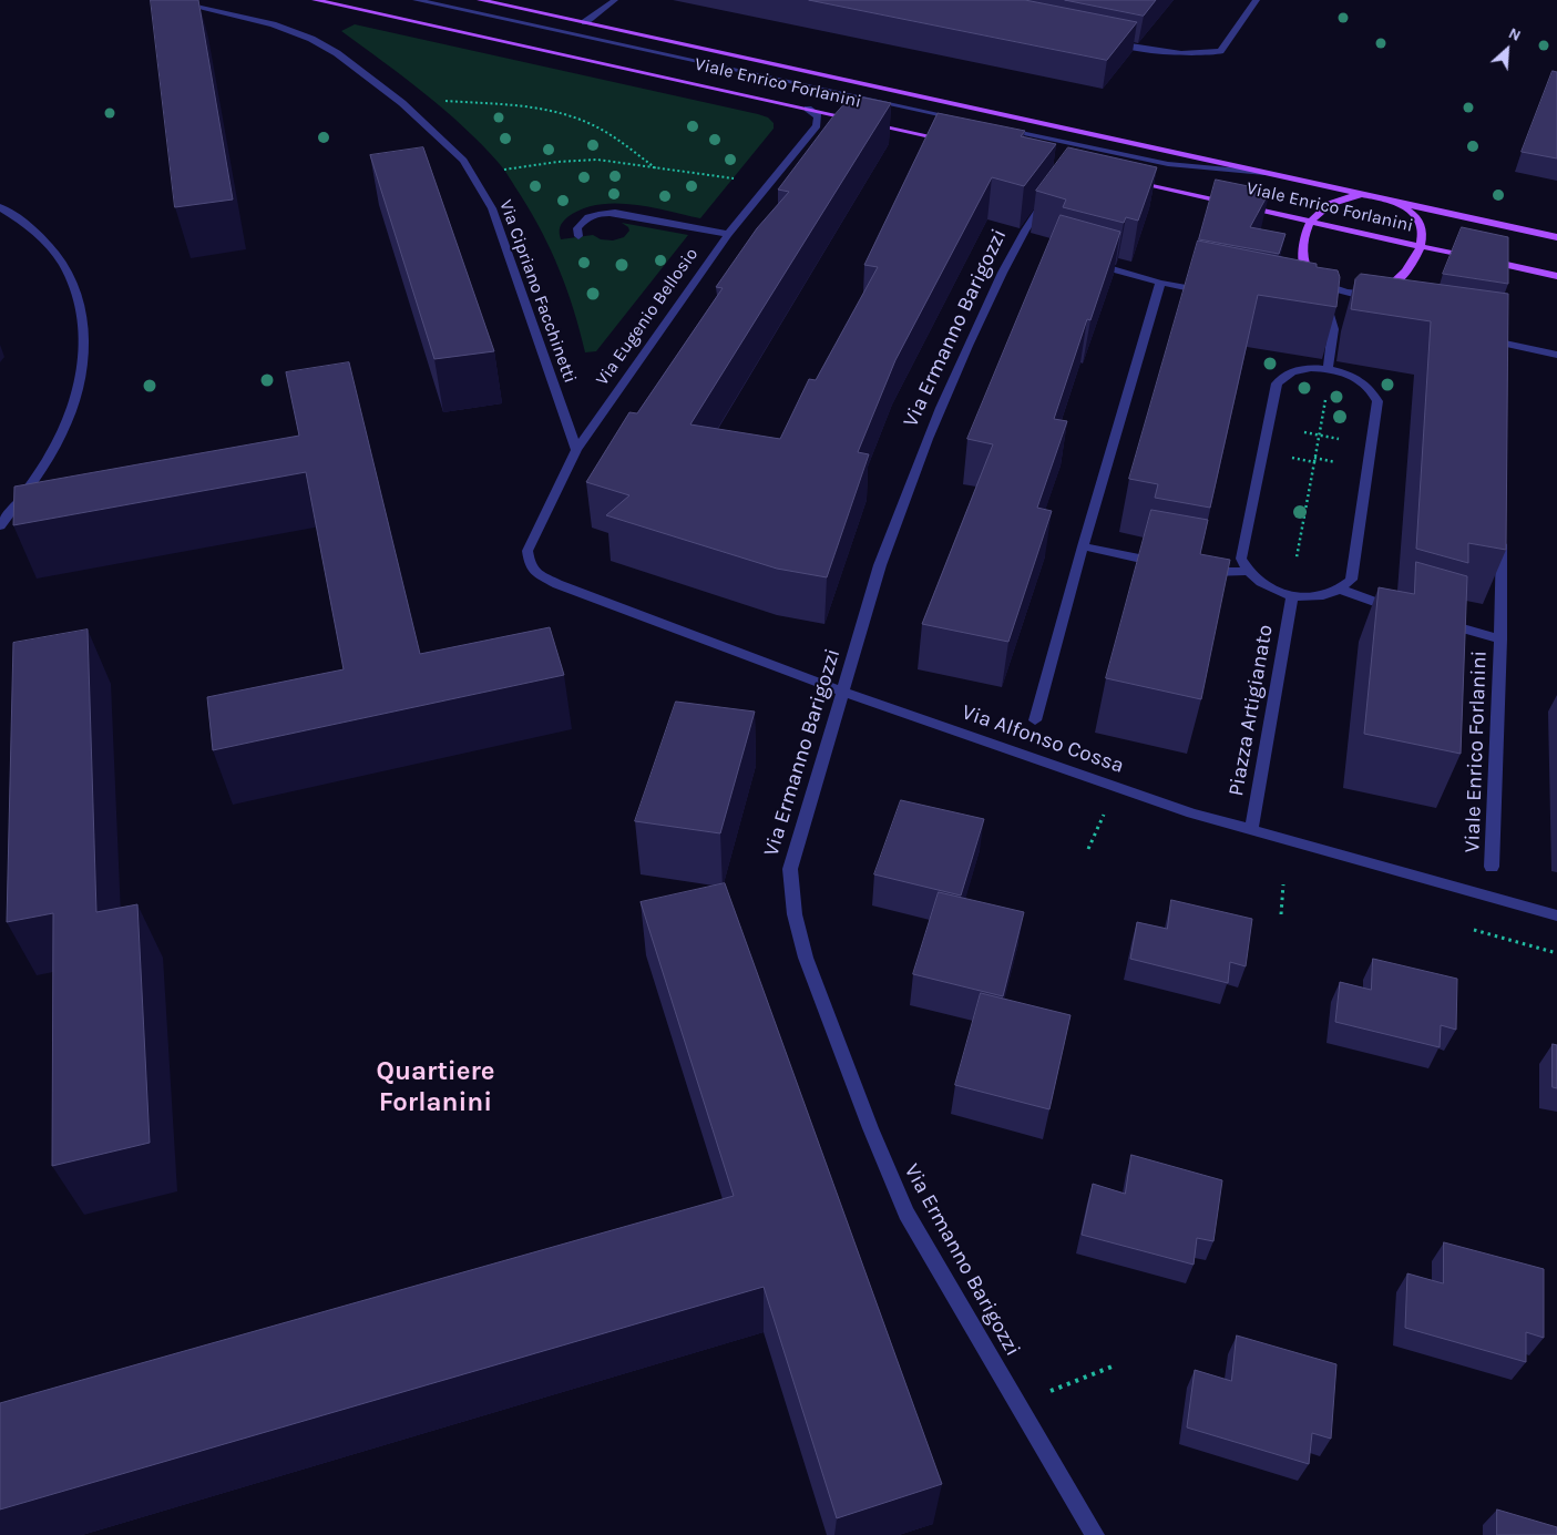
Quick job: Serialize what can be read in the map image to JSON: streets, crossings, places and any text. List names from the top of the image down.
{
  "streets": {
    "main road": ["Viale Enrico Forlanini"],
    "street": [
      "Via Cipriano Facchinetti",
      "Via Eugenio Bellosio",
      "Via Ermanno Barigozzi",
      "Piazza Artigianato",
      "Via Alfonso Cossa"
    ]
  },
  "crossings": [
    ["Viale Enrico Forlanini", "Via Eugenio Bellosio"],
    ["Via Cipriano Facchinetti", "Via Eugenio Bellosio"],
    ["Via Eugenio Bellosio", "Via Alfonso Cossa"],
    ["Via Ermanno Barigozzi", "Via Alfonso Cossa"],
    ["Piazza Artigianato", "Via Alfonso Cossa"]
  ],
  "districts": ["Quartiere Forlanini"],
  "north": "top right"
}
